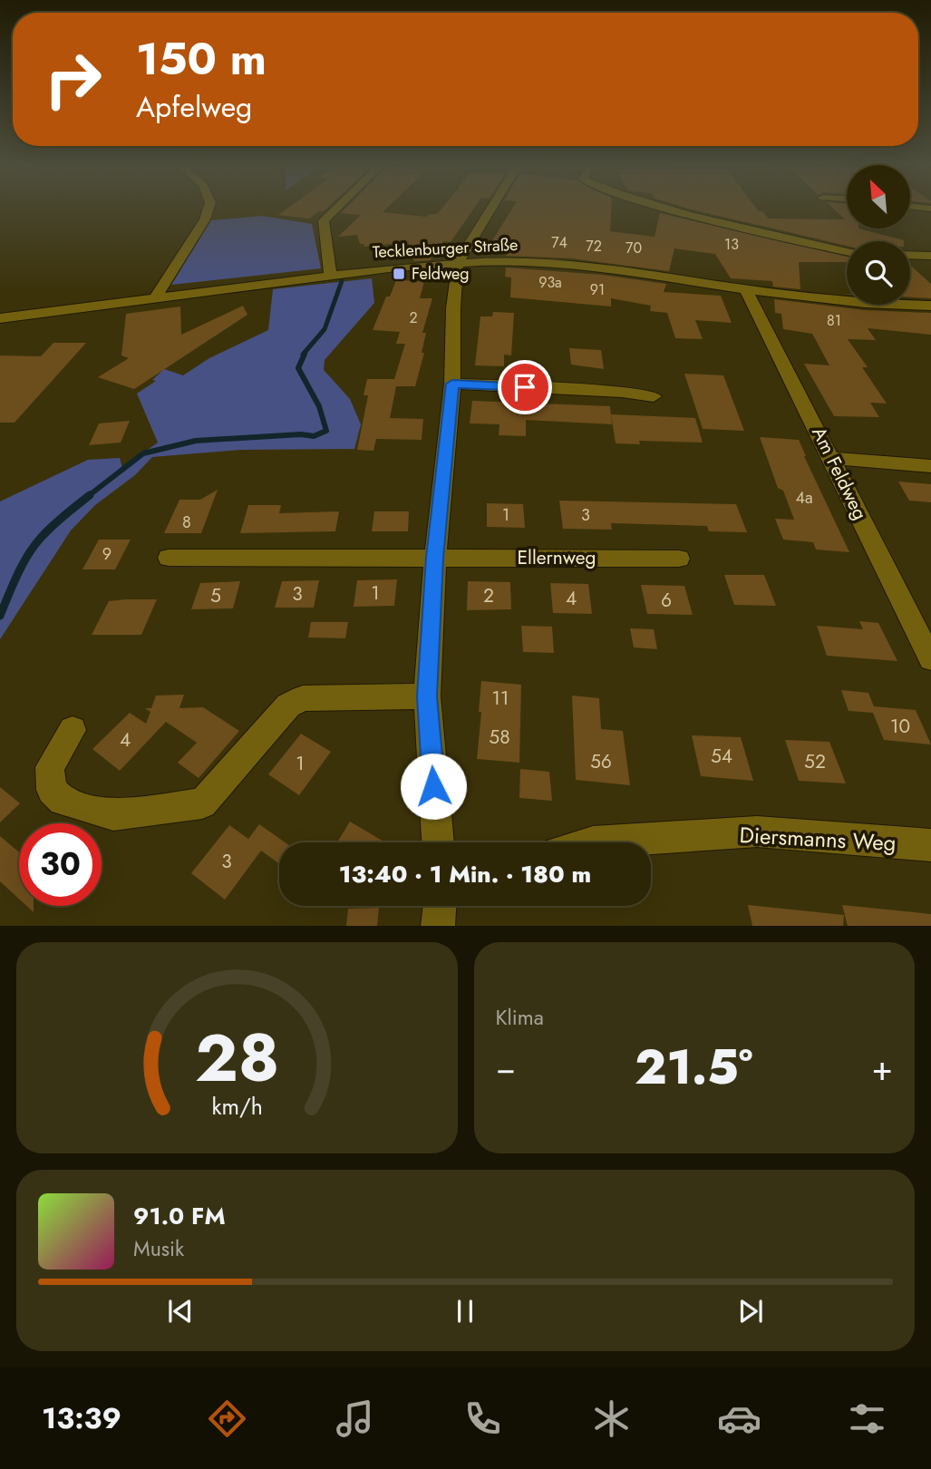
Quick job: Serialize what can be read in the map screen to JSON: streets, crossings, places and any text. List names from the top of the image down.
{
  "streets": {
    "street": [
      "Tecklenburger Straße",
      "Am Feldweg",
      "Ellernweg",
      "Diersmanns Weg"
    ]
  },
  "crossings": [
    ["Tecklenburger Straße", "Am Feldweg"]
  ],
  "places": {
    "transit": ["Feldweg"]
  },
  "house_numbers": [
    "74",
    "13",
    "72",
    "70",
    "93a",
    "91",
    "2",
    "81",
    "4a",
    "1",
    "3",
    "8",
    "9",
    "1",
    "3",
    "5",
    "2",
    "4",
    "6",
    "11",
    "10",
    "58",
    "4",
    "54",
    "56",
    "52",
    "1",
    "3"
  ],
  "north": "top left",
  "page": {
    "turn": ["150 m", "Apfelweg"],
    "limit": "30",
    "trip": "13:40 · 1 Min. · 180 m",
    "tile": "Klima",
    "heat": ["−", "21.5°", "+"],
    "song": ["91.0 FM", "Musik"],
    "tabs": "13:39",
    "gauge": ["28", "km/h"]
  }
}
